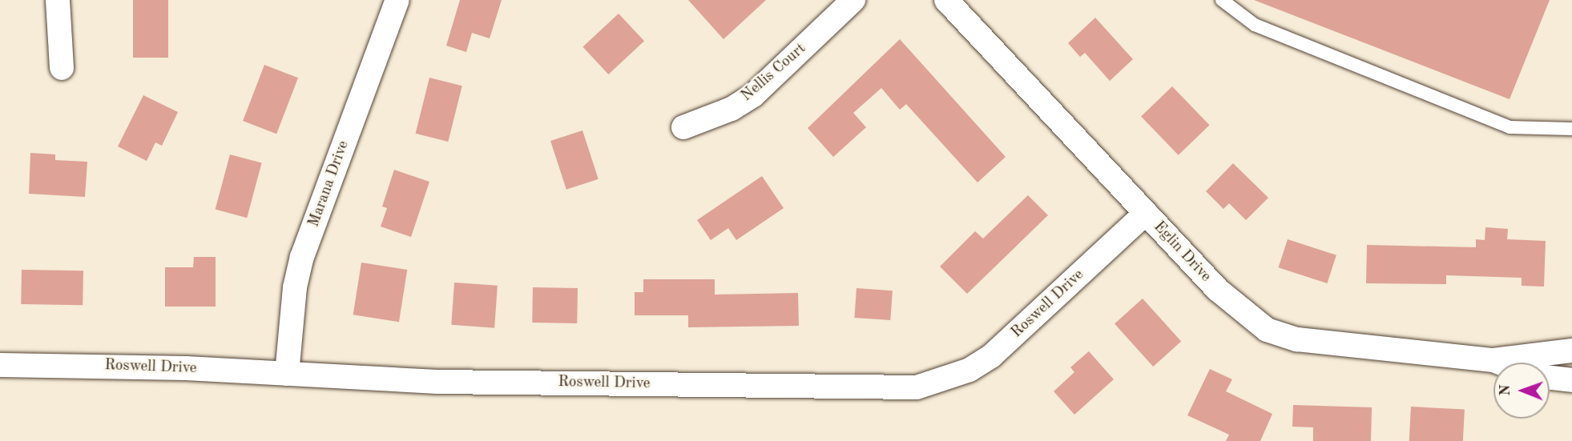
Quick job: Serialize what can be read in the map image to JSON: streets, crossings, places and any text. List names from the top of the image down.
{
  "streets": {
    "street": [
      "Nellis Court",
      "Marana Drive",
      "Eglin Drive",
      "Roswell Drive"
    ]
  },
  "crossings": [
    ["Marana Drive", "Roswell Drive"],
    ["Eglin Drive", "Roswell Drive"]
  ],
  "north": "left"
}
